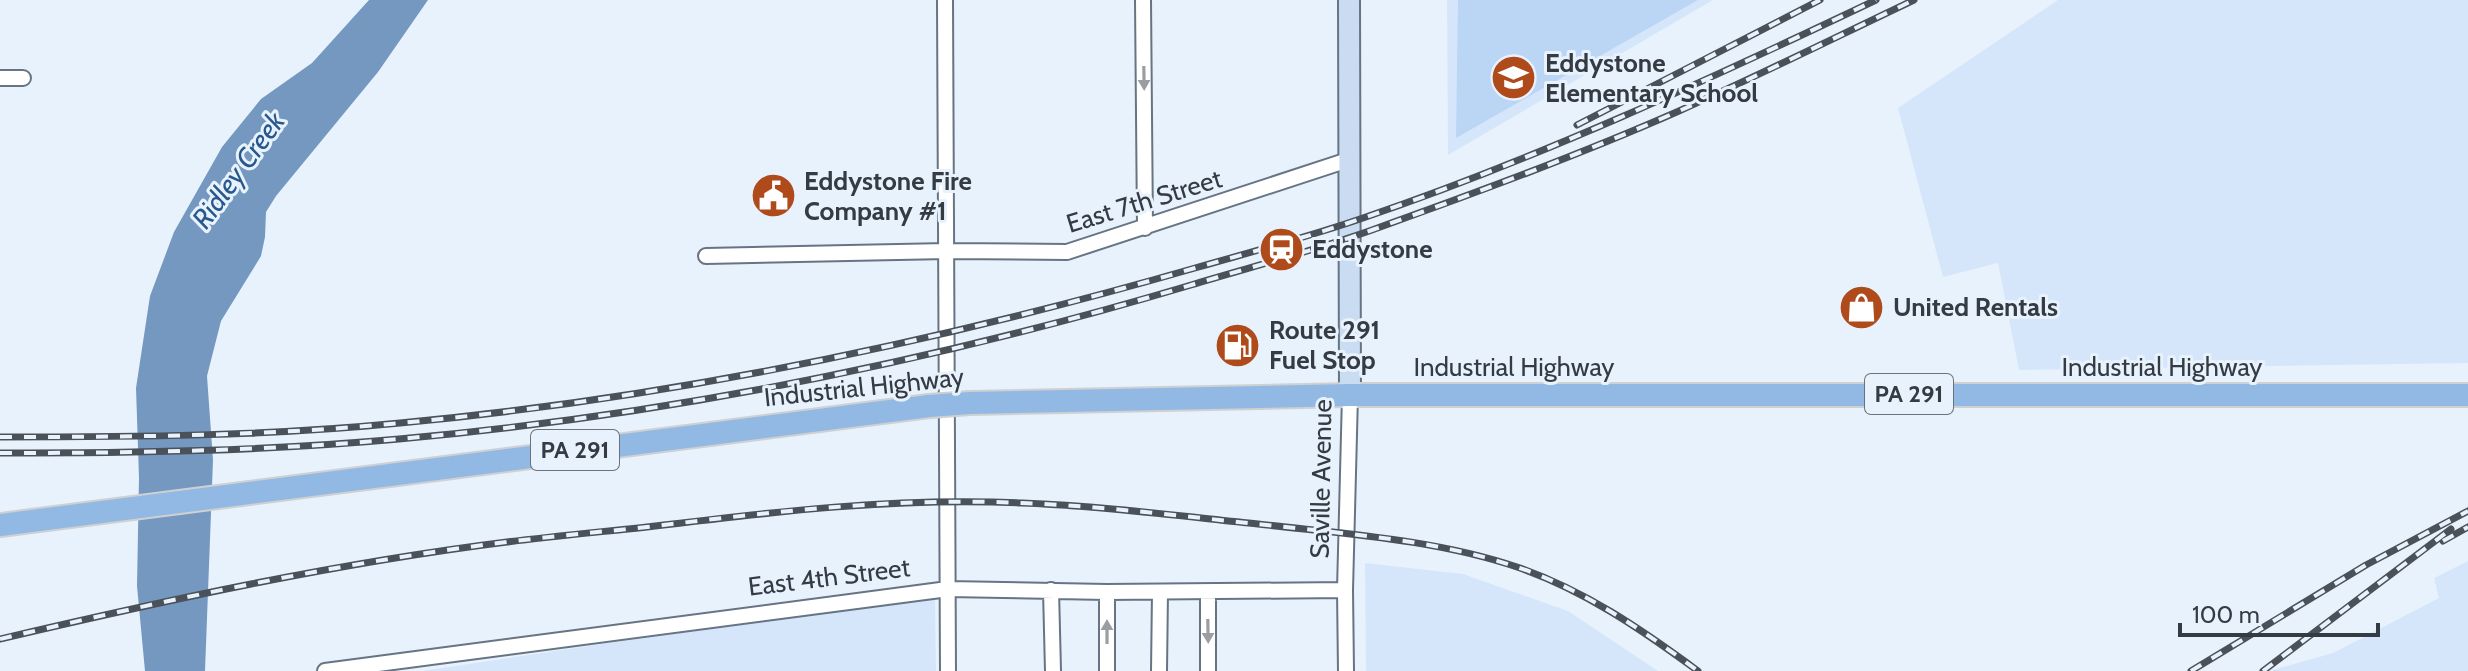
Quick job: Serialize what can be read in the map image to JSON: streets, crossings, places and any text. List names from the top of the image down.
{
  "streets": {
    "main road": ["Industrial Highway", "PA 291"],
    "street": ["East 7th Street", "Saville Avenue", "East 4th Street"]
  },
  "crossings": [
    ["East 7th Street", "Saville Avenue"],
    ["Industrial Highway", "Saville Avenue"],
    ["Saville Avenue", "East 4th Street"]
  ],
  "water": ["Ridley Creek"],
  "places": {
    "school or university": ["Eddystone Elementary School"],
    "public building": ["Eddystone Fire Company #1"],
    "station": ["Eddystone"],
    "shop": ["United Rentals"],
    "fuel station": ["Route 291 Fuel Stop"]
  },
  "scale_bar": "100 m"
}
